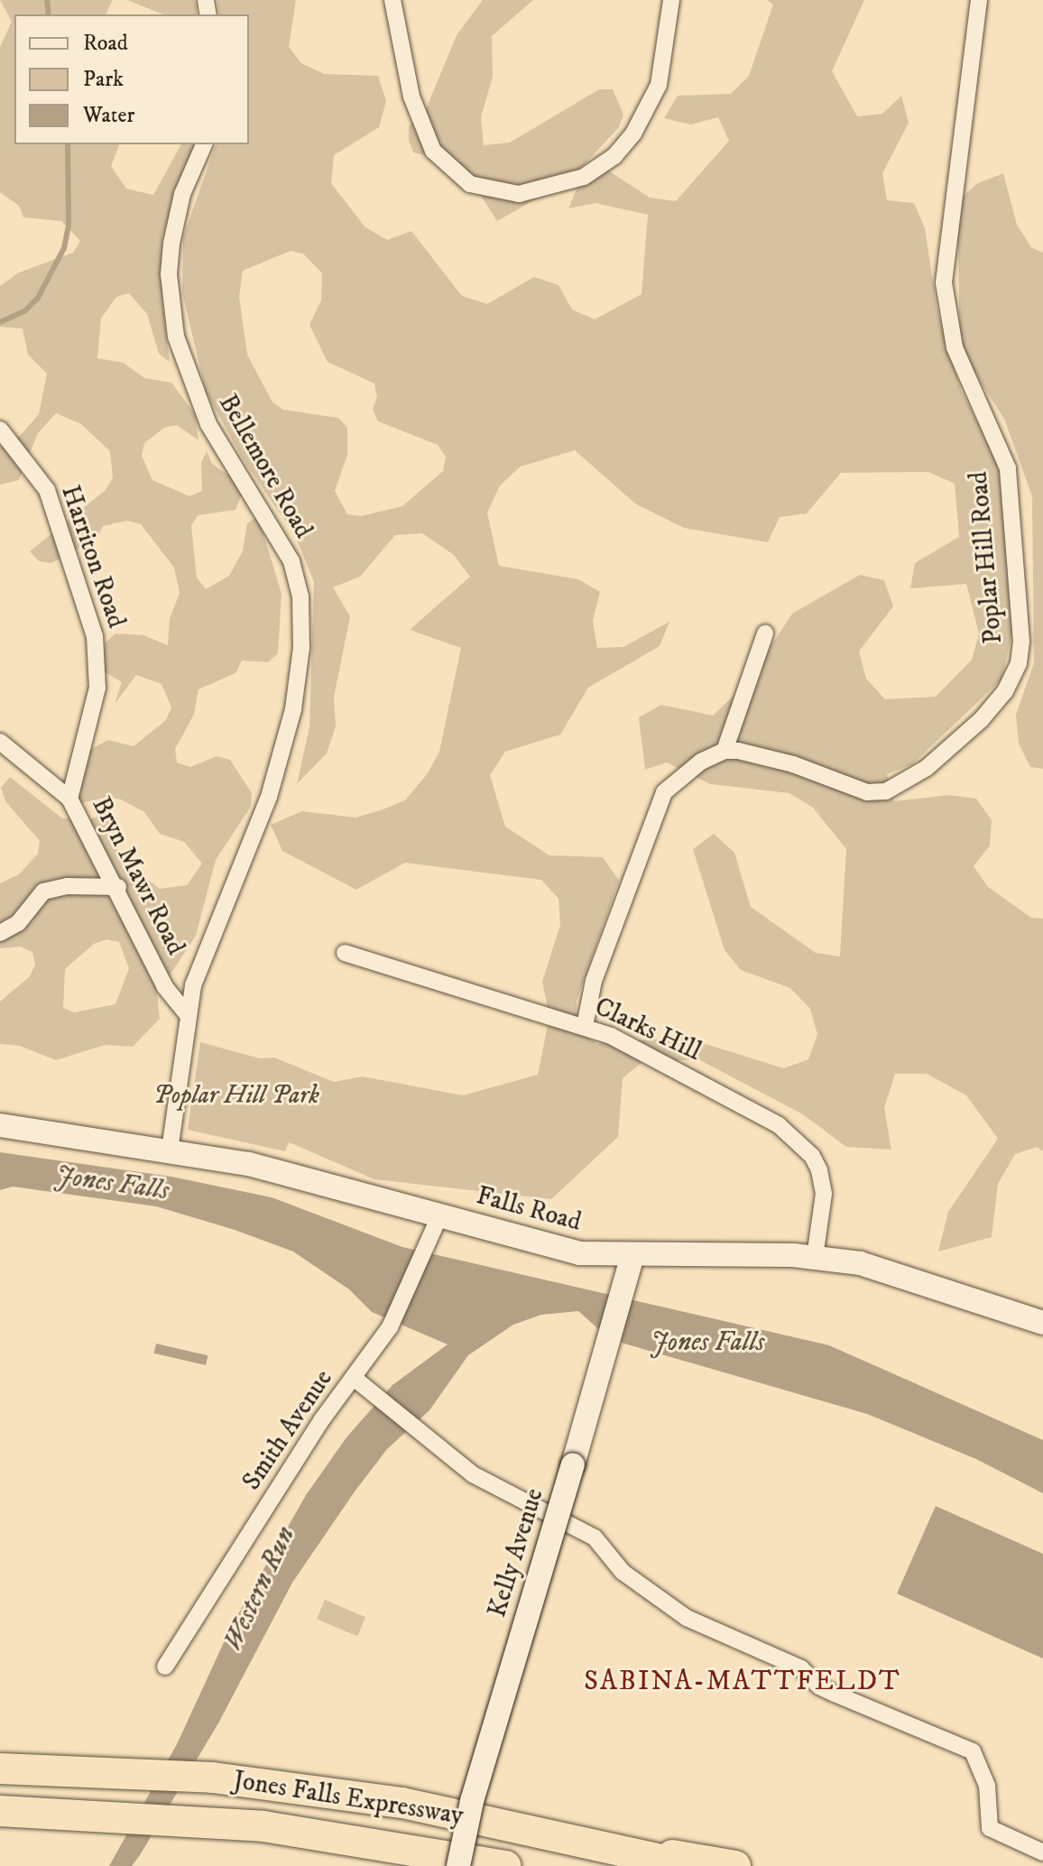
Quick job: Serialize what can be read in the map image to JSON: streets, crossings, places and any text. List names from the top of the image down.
{
  "streets": {
    "highway": ["Jones Falls Expressway"],
    "main road": ["Falls Road", "Kelly Avenue"],
    "street": [
      "Bellemore Road",
      "Harriton Road",
      "Poplar Hill Road",
      "Bryn Mawr Road",
      "Clarks Hill",
      "Smith Avenue"
    ]
  },
  "crossings": [
    ["Bellemore Road", "Bryn Mawr Road"],
    ["Bellemore Road", "Falls Road"],
    ["Harriton Road", "Bryn Mawr Road"],
    ["Clarks Hill", "Falls Road"],
    ["Falls Road", "Smith Avenue"],
    ["Falls Road", "Kelly Avenue"]
  ],
  "districts": ["SABINA-MATTFELDT"],
  "water": ["Jones Falls", "Western Run"],
  "parks": ["Poplar Hill Park"],
  "legend": ["Road", "Park", "Water"]
}
